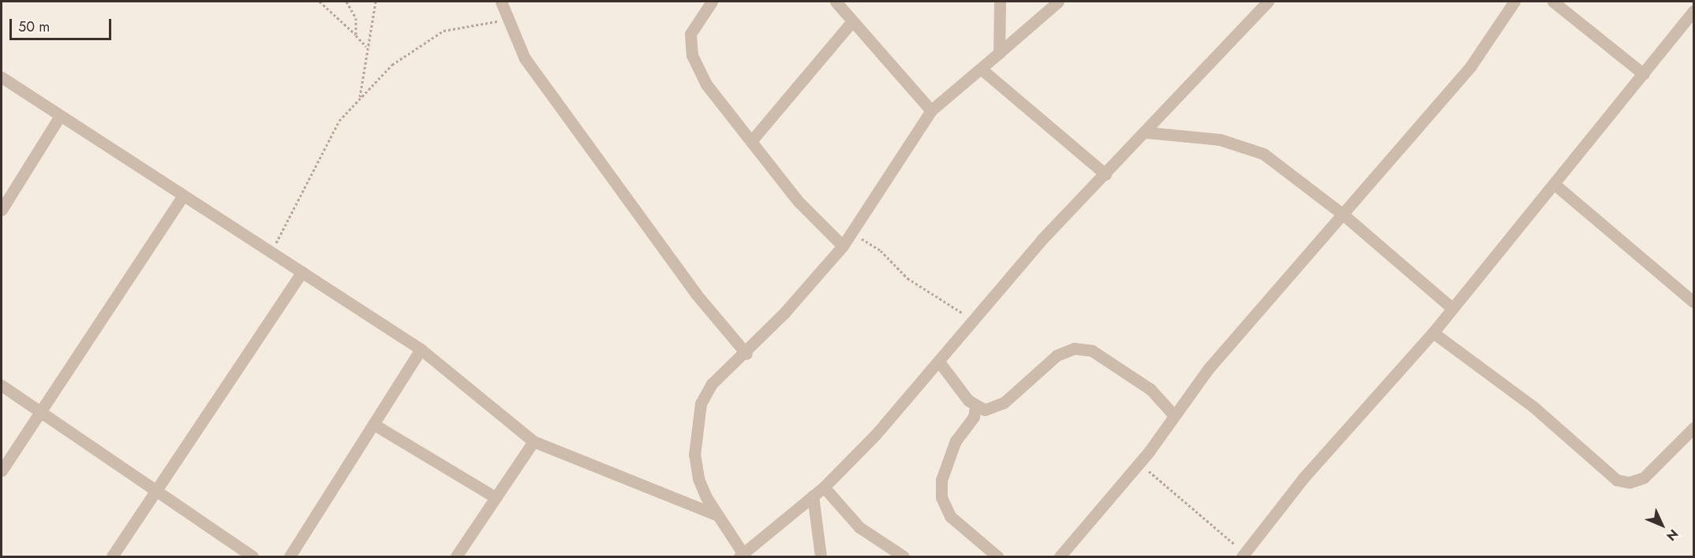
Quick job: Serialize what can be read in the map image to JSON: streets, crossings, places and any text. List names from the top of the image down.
{
  "scale_bar": "50 m",
  "north": "bottom right"
}
